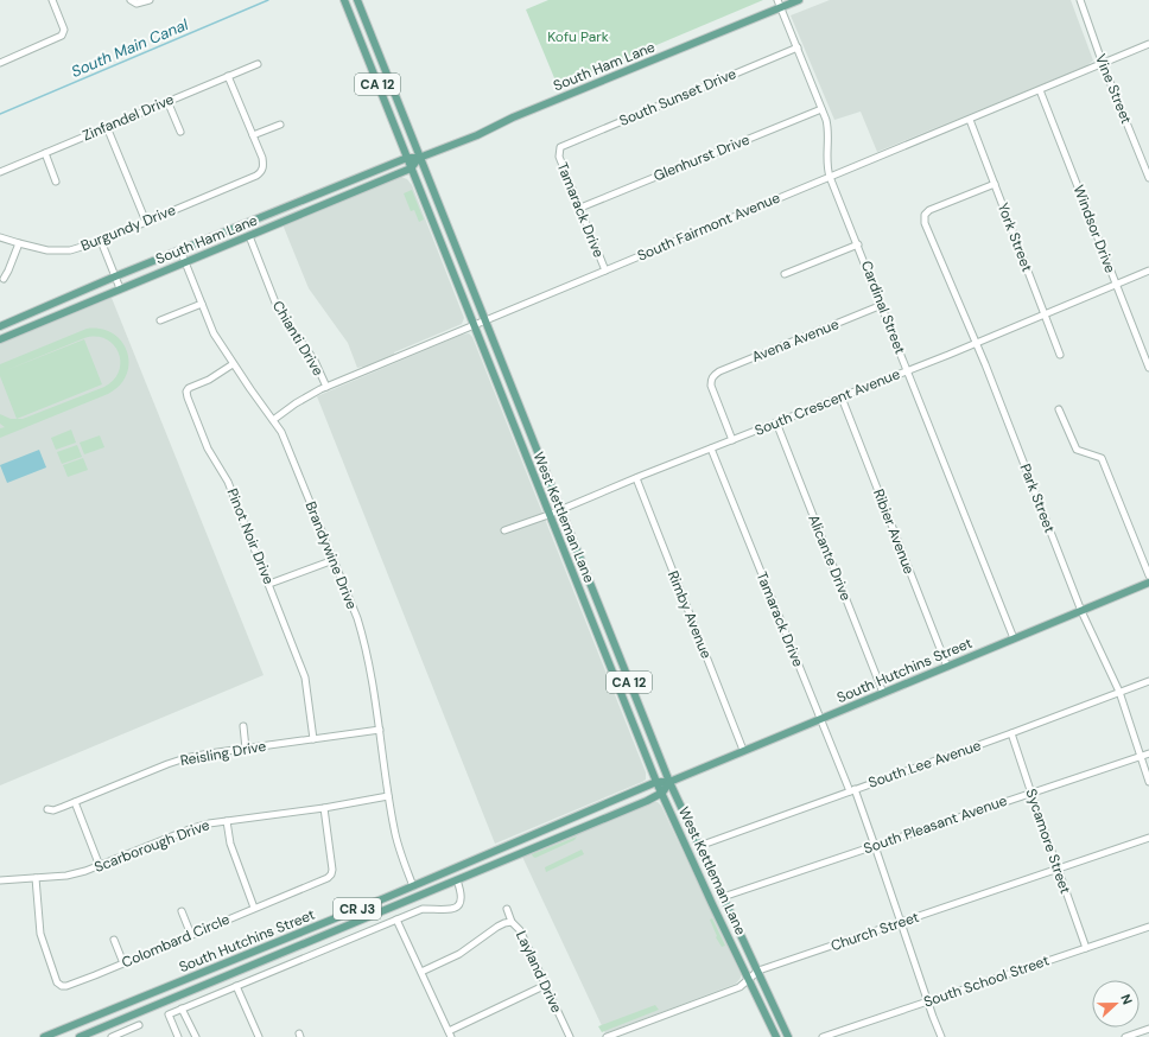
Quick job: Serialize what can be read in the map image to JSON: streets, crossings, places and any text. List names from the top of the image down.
{
  "streets": {
    "main road": [
      "South Ham Lane",
      "CA 12",
      "West Kettleman Lane",
      "South Hutchins Street",
      "CR J3"
    ],
    "street": [
      "Vine Street",
      "South Sunset Drive",
      "Zinfandel Drive",
      "Glenhurst Drive",
      "Tamarack Drive",
      "South Fairmont Avenue",
      "Burgundy Drive",
      "Windsor Drive",
      "York Street",
      "Cardinal Street",
      "Chianti Drive",
      "Avena Avenue",
      "South Crescent Avenue",
      "Park Street",
      "Ribier Avenue",
      "Pinot Noir Drive",
      "Brandywine Drive",
      "Alicante Drive",
      "Rimby Avenue",
      "Reisling Drive",
      "South Lee Avenue",
      "South Pleasant Avenue",
      "Sycamore Street",
      "Scarborough Drive",
      "Church Street",
      "Colombard Circle",
      "Layland Drive",
      "South School Street"
    ]
  },
  "crossings": [
    ["South Ham Lane", "Cardinal Street"],
    ["South Ham Lane", "Chianti Drive"],
    ["South Ham Lane", "West Kettleman Lane"],
    ["South Ham Lane", "Brandywine Drive"],
    ["Vine Street", "South Fairmont Avenue"],
    ["South Sunset Drive", "Tamarack Drive"],
    ["South Sunset Drive", "Cardinal Street"],
    ["Glenhurst Drive", "Tamarack Drive"],
    ["Glenhurst Drive", "Cardinal Street"],
    ["Tamarack Drive", "South Fairmont Avenue"],
    ["Tamarack Drive", "South Crescent Avenue"],
    ["Tamarack Drive", "South Hutchins Street"],
    ["Tamarack Drive", "South Lee Avenue"],
    ["Tamarack Drive", "South Pleasant Avenue"],
    ["Tamarack Drive", "Church Street"],
    ["Tamarack Drive", "South School Street"],
    ["South Fairmont Avenue", "Windsor Drive"],
    ["South Fairmont Avenue", "York Street"],
    ["South Fairmont Avenue", "Cardinal Street"],
    ["South Fairmont Avenue", "Chianti Drive"],
    ["South Fairmont Avenue", "West Kettleman Lane"],
    ["South Fairmont Avenue", "Brandywine Drive"],
    ["Windsor Drive", "South Crescent Avenue"],
    ["York Street", "South Crescent Avenue"],
    ["York Street", "Park Street"],
    ["Cardinal Street", "Avena Avenue"],
    ["Cardinal Street", "South Crescent Avenue"],
    ["Cardinal Street", "South Hutchins Street"],
    ["Avena Avenue", "South Crescent Avenue"],
    ["South Crescent Avenue", "Park Street"],
    ["South Crescent Avenue", "West Kettleman Lane"],
    ["South Crescent Avenue", "Ribier Avenue"],
    ["South Crescent Avenue", "Alicante Drive"],
    ["South Crescent Avenue", "Rimby Avenue"],
    ["Park Street", "South Hutchins Street"],
    ["Park Street", "South Lee Avenue"],
    ["Park Street", "South Pleasant Avenue"],
    ["West Kettleman Lane", "South Hutchins Street"],
    ["West Kettleman Lane", "South Lee Avenue"],
    ["West Kettleman Lane", "South Pleasant Avenue"],
    ["West Kettleman Lane", "Church Street"],
    ["Ribier Avenue", "South Hutchins Street"],
    ["Pinot Noir Drive", "Brandywine Drive"],
    ["Pinot Noir Drive", "Reisling Drive"],
    ["Brandywine Drive", "South Hutchins Street"],
    ["Brandywine Drive", "Reisling Drive"],
    ["Brandywine Drive", "Scarborough Drive"],
    ["Alicante Drive", "South Hutchins Street"],
    ["Rimby Avenue", "South Hutchins Street"],
    ["South Lee Avenue", "Sycamore Street"],
    ["South Pleasant Avenue", "Sycamore Street"],
    ["Sycamore Street", "Church Street"],
    ["Sycamore Street", "South School Street"],
    ["Scarborough Drive", "Colombard Circle"]
  ],
  "water": ["South Main Canal"],
  "parks": ["Kofu Park"],
  "north": "right"
}
